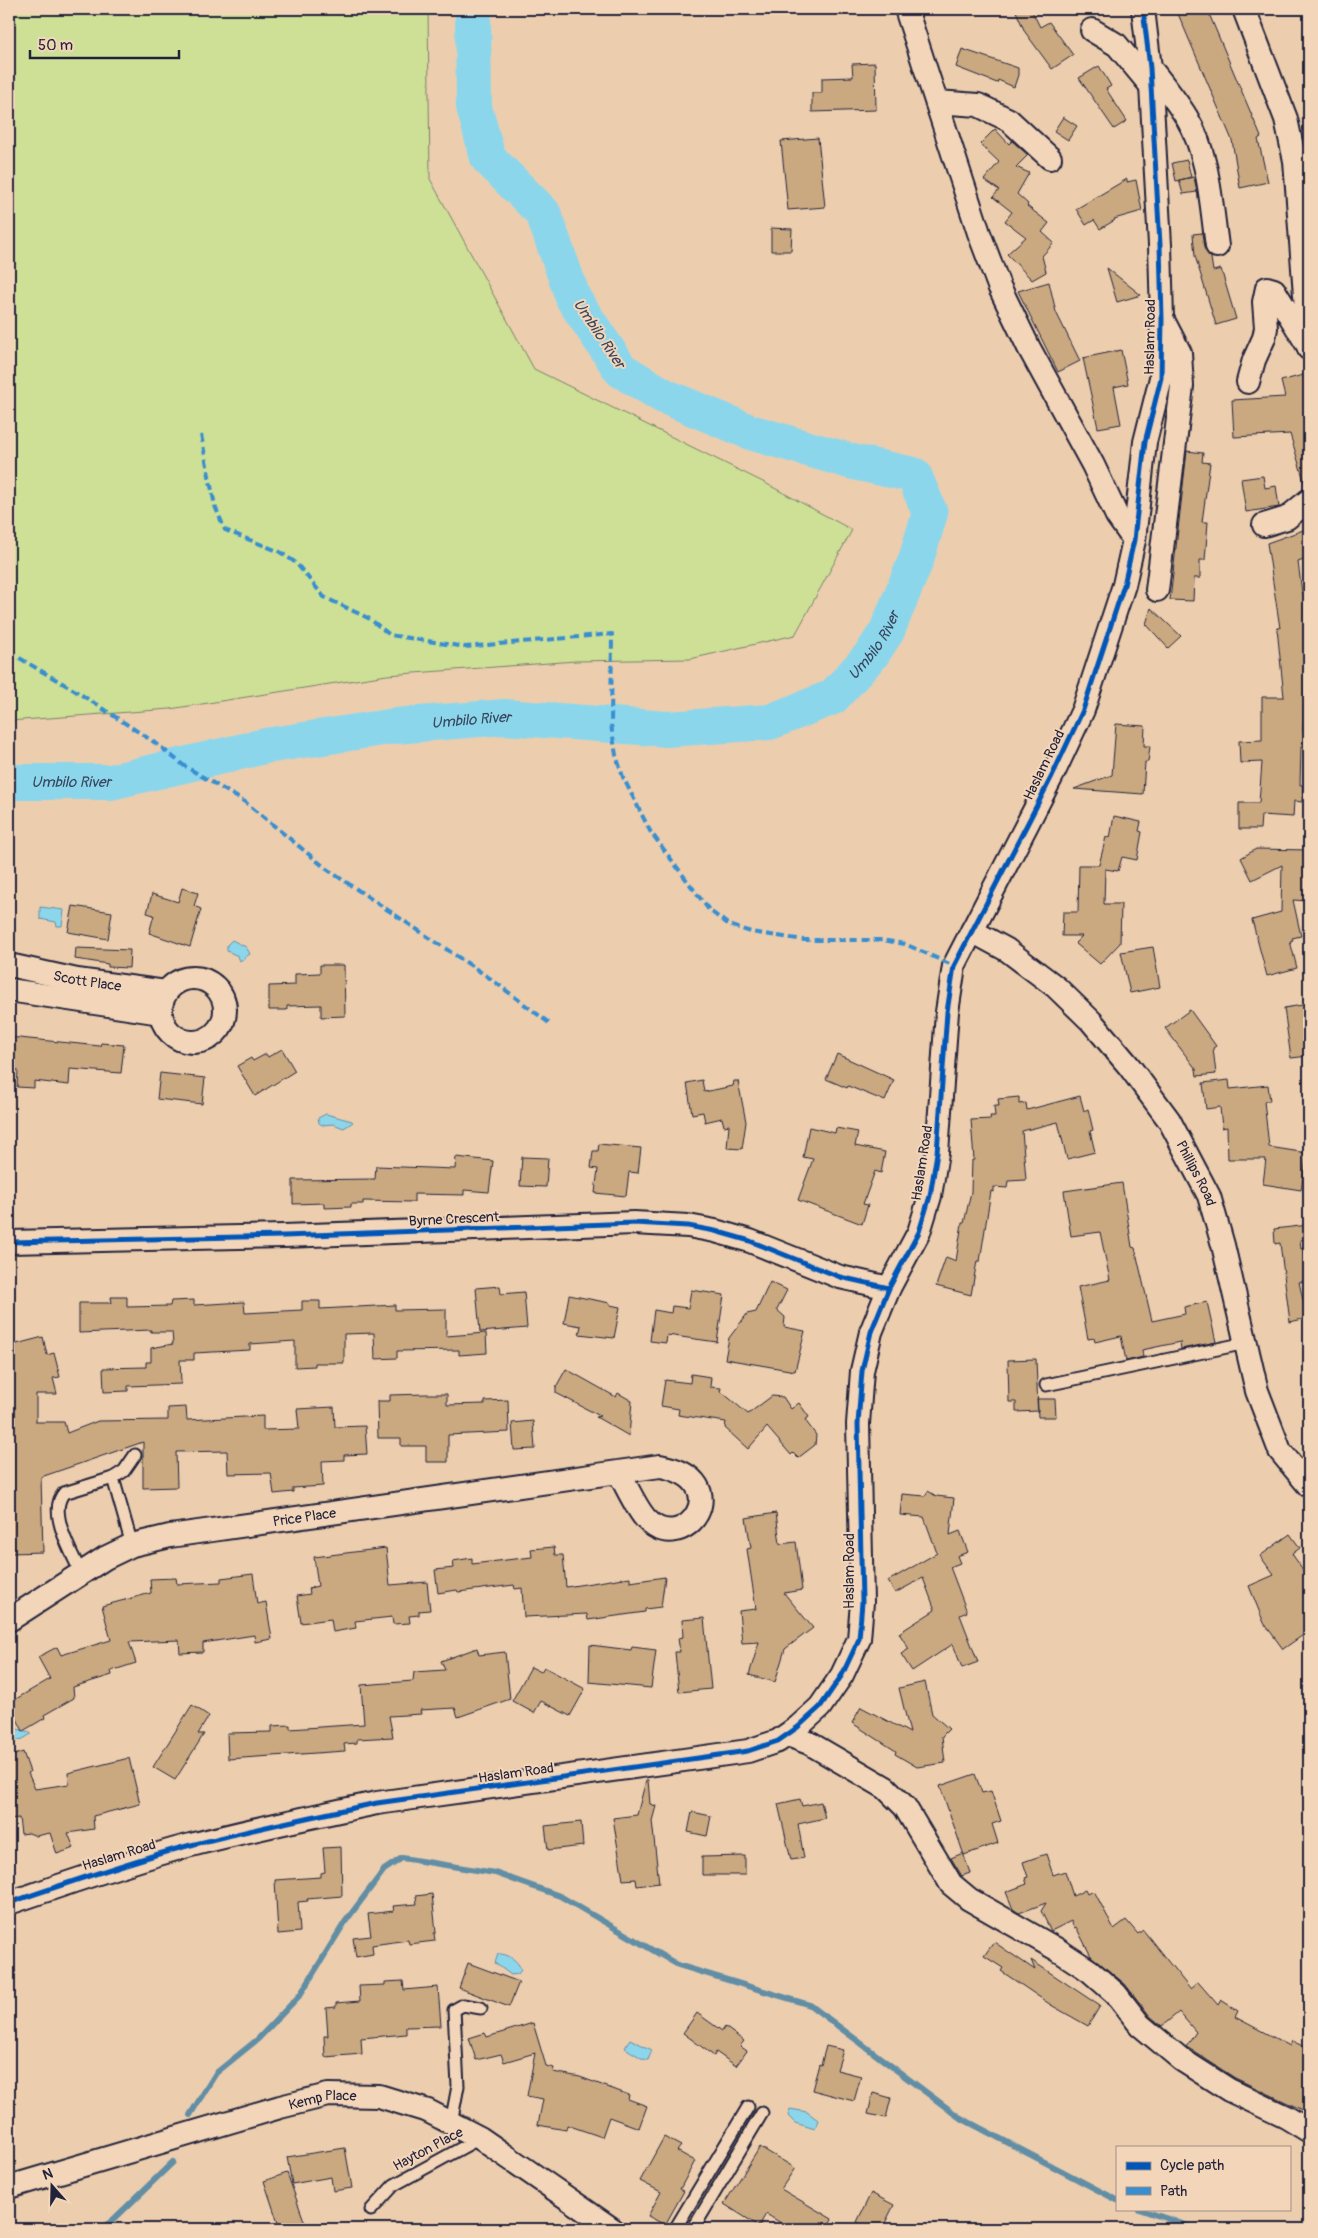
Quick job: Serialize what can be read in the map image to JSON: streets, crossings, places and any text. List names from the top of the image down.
{
  "streets": {
    "street": [
      "Haslam Road",
      "Scott Place",
      "Phillips Road",
      "Byrne Crescent",
      "Price Place",
      "Kemp Place"
    ],
    "lane": ["Hayton Place"]
  },
  "crossings": [
    ["Haslam Road", "Phillips Road"],
    ["Haslam Road", "Byrne Crescent"],
    ["Kemp Place", "Hayton Place"]
  ],
  "water": ["Umbilo River"],
  "legend": ["Cycle path", "Path"],
  "scale_bar": "50 m",
  "north": "top"
}
